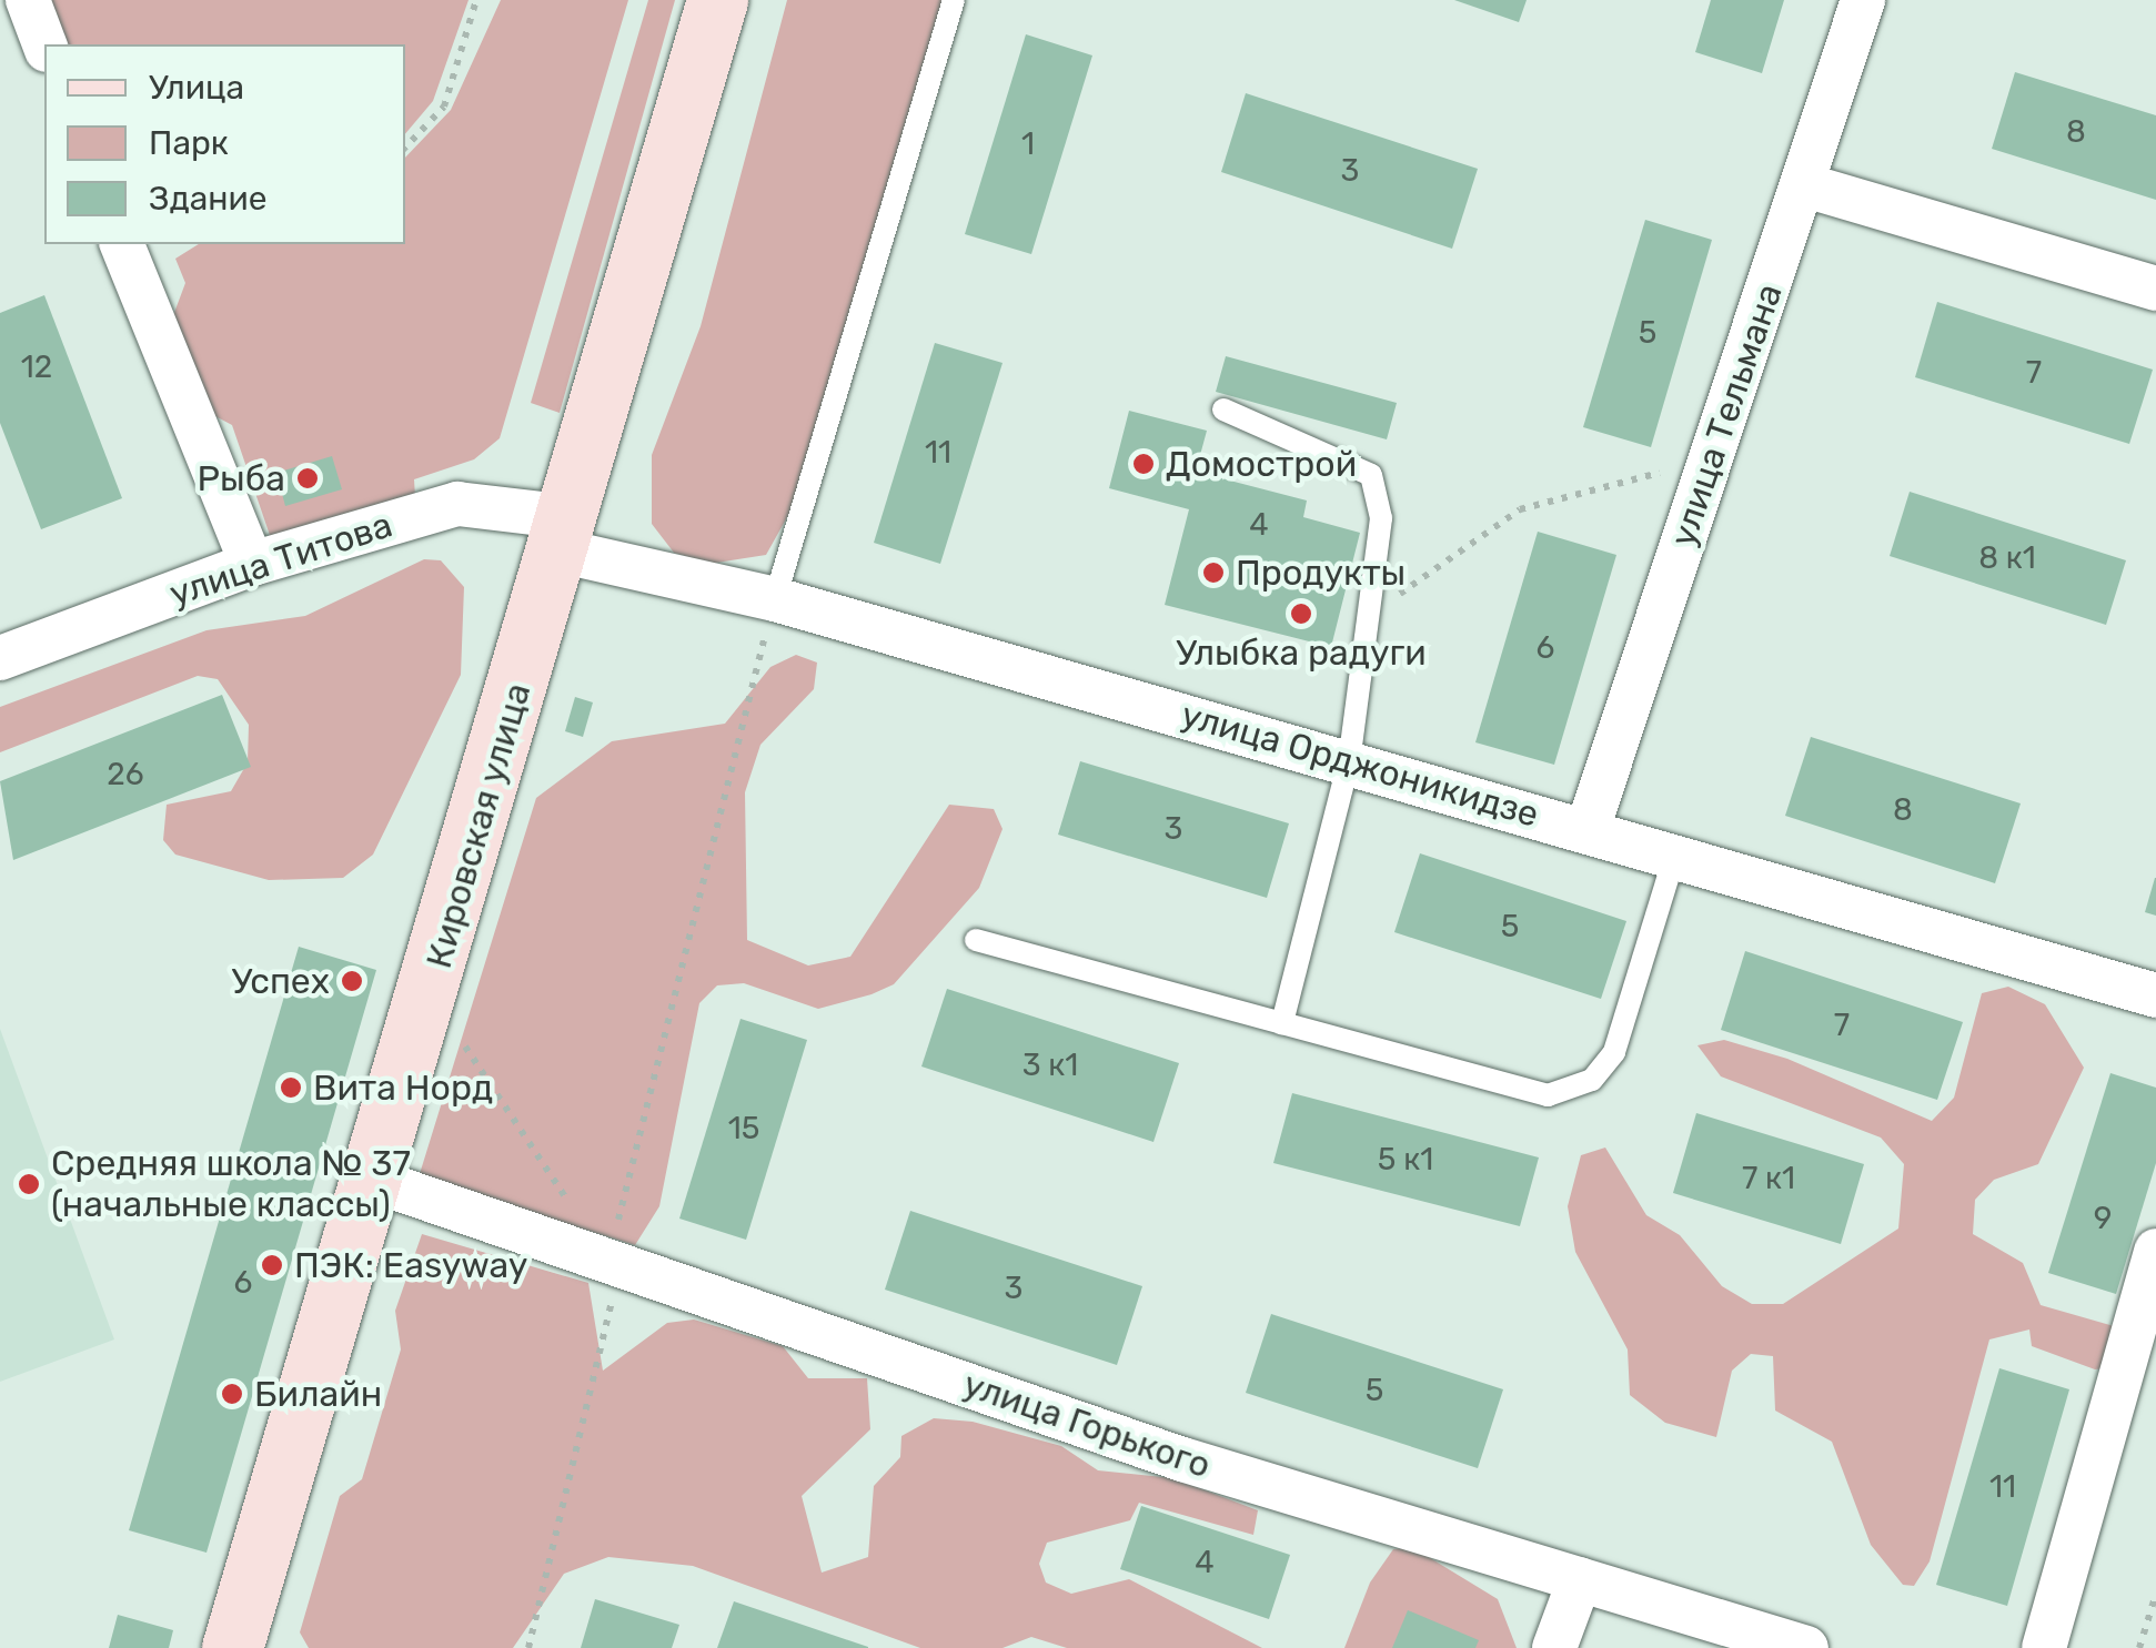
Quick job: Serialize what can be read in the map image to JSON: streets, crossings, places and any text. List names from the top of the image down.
{
  "streets": {
    "main road": ["Кировская улица"],
    "street": [
      "улица Тельмана",
      "улица Титова",
      "улица Орджоникидзе",
      "улица Горького"
    ]
  },
  "crossings": [
    ["улица Тельмана", "улица Орджоникидзе"],
    ["улица Титова", "улица Орджоникидзе"],
    ["улица Титова", "Кировская улица"],
    ["улица Орджоникидзе", "Кировская улица"],
    ["Кировская улица", "улица Горького"]
  ],
  "places": [
    "Домострой",
    "Рыба",
    "Продукты",
    "Улыбка радуги",
    "Успех",
    "Вита Норд",
    "Средняя школа № 37 (начальные классы)",
    "ПЭК: Easyway",
    "Билайн"
  ],
  "house_numbers": [
    "8",
    "1",
    "3",
    "5",
    "12",
    "7",
    "11",
    "4",
    "8 к1",
    "6",
    "26",
    "8",
    "3",
    "5",
    "7",
    "3 к1",
    "15",
    "5 к1",
    "7 к1",
    "9",
    "6",
    "3",
    "5",
    "11",
    "4"
  ],
  "legend": ["Улица", "Парк", "Здание"]
}
